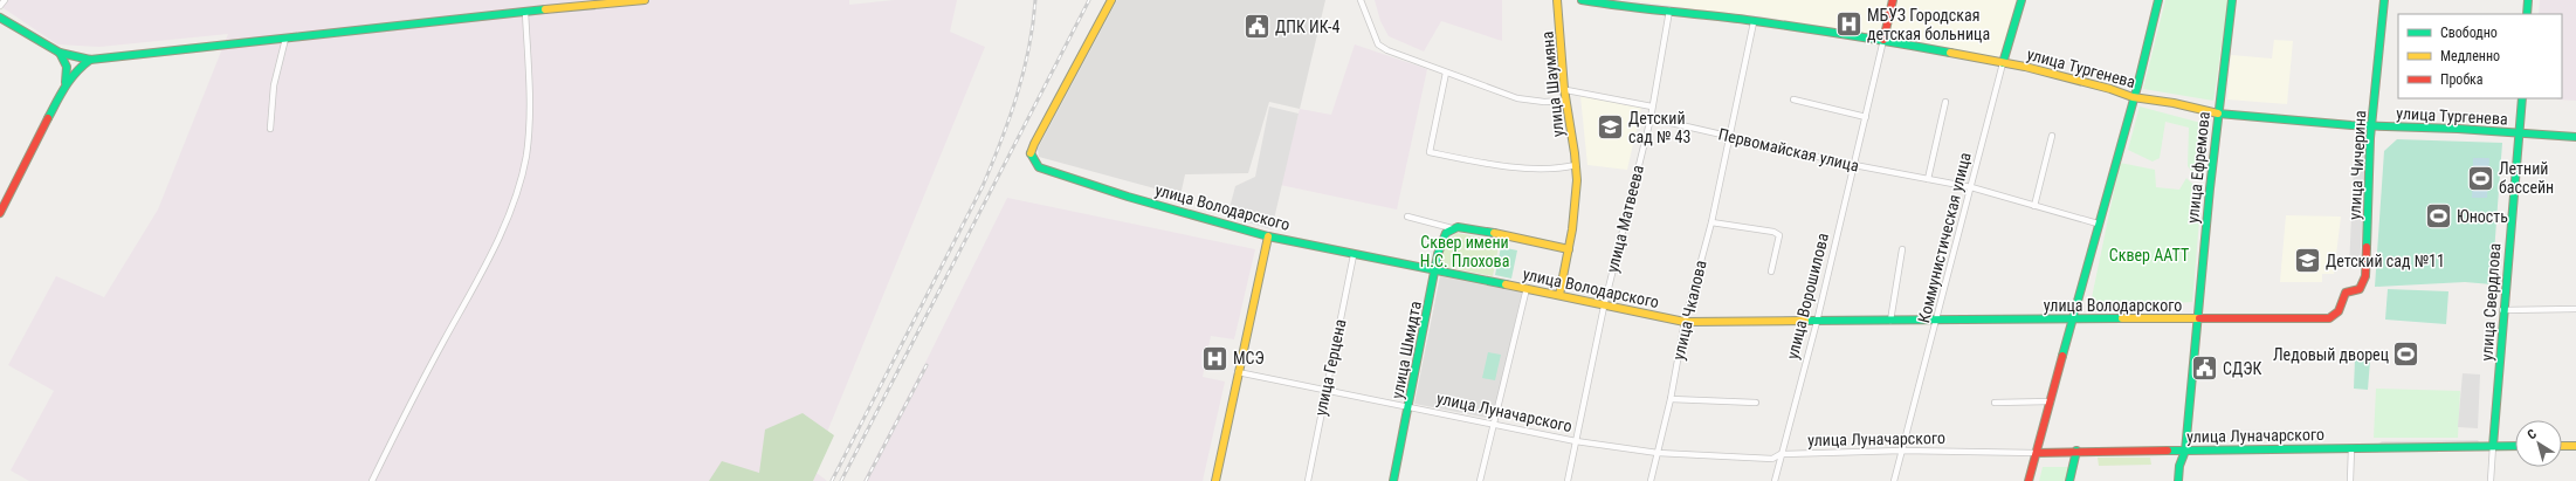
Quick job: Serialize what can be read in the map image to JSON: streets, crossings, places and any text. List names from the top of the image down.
{
  "streets": {
    "main road": [
      "улица Тургенева",
      "улица Шаумяна",
      "улица Чичерина",
      "улица Ефремова",
      "улица Володарского",
      "Коммунистическая улица",
      "улица Ворошилова",
      "улица Свердлова",
      "улица Шмидта",
      "улица Луначарского"
    ],
    "street": [
      "Первомайская улица",
      "улица Матвеева",
      "улица Чкалова",
      "улица Герцена"
    ]
  },
  "crossings": [
    ["улица Тургенева", "улица Чичерина"],
    ["улица Тургенева", "улица Ефремова"],
    ["улица Тургенева", "улица Матвеева"],
    ["улица Тургенева", "Коммунистическая улица"],
    ["улица Тургенева", "улица Ворошилова"],
    ["улица Тургенева", "улица Свердлова"],
    ["улица Тургенева", "улица Чкалова"],
    ["улица Шаумяна", "улица Володарского"],
    ["Первомайская улица", "улица Матвеева"],
    ["Первомайская улица", "Коммунистическая улица"],
    ["Первомайская улица", "улица Ворошилова"],
    ["Первомайская улица", "улица Чкалова"],
    ["улица Чичерина", "улица Володарского"],
    ["улица Ефремова", "улица Володарского"],
    ["улица Ефремова", "улица Луначарского"],
    ["улица Володарского", "улица Матвеева"],
    ["улица Володарского", "Коммунистическая улица"],
    ["улица Володарского", "улица Ворошилова"],
    ["улица Володарского", "улица Чкалова"],
    ["улица Володарского", "улица Шмидта"],
    ["улица Володарского", "улица Герцена"],
    ["улица Матвеева", "улица Луначарского"],
    ["Коммунистическая улица", "улица Луначарского"],
    ["улица Ворошилова", "улица Луначарского"],
    ["улица Свердлова", "улица Луначарского"],
    ["улица Чкалова", "улица Луначарского"],
    ["улица Шмидта", "улица Луначарского"],
    ["улица Герцена", "улица Луначарского"]
  ],
  "parks": ["Сквер имени Н.С. Плохова", "Сквер ААТТ"],
  "places": {
    "hospital": ["МБУЗ Городская детская больница", "МСЭ"],
    "public building": ["ДПК ИК-4", "СДЭК"],
    "school or university": ["Детский сад № 43", "Детский сад №11"],
    "sports": ["Летний бассейн", "Юность", "Ледовый дворец"]
  },
  "legend": ["Свободно", "Медленно", "Пробка"],
  "north": "top left"
}
